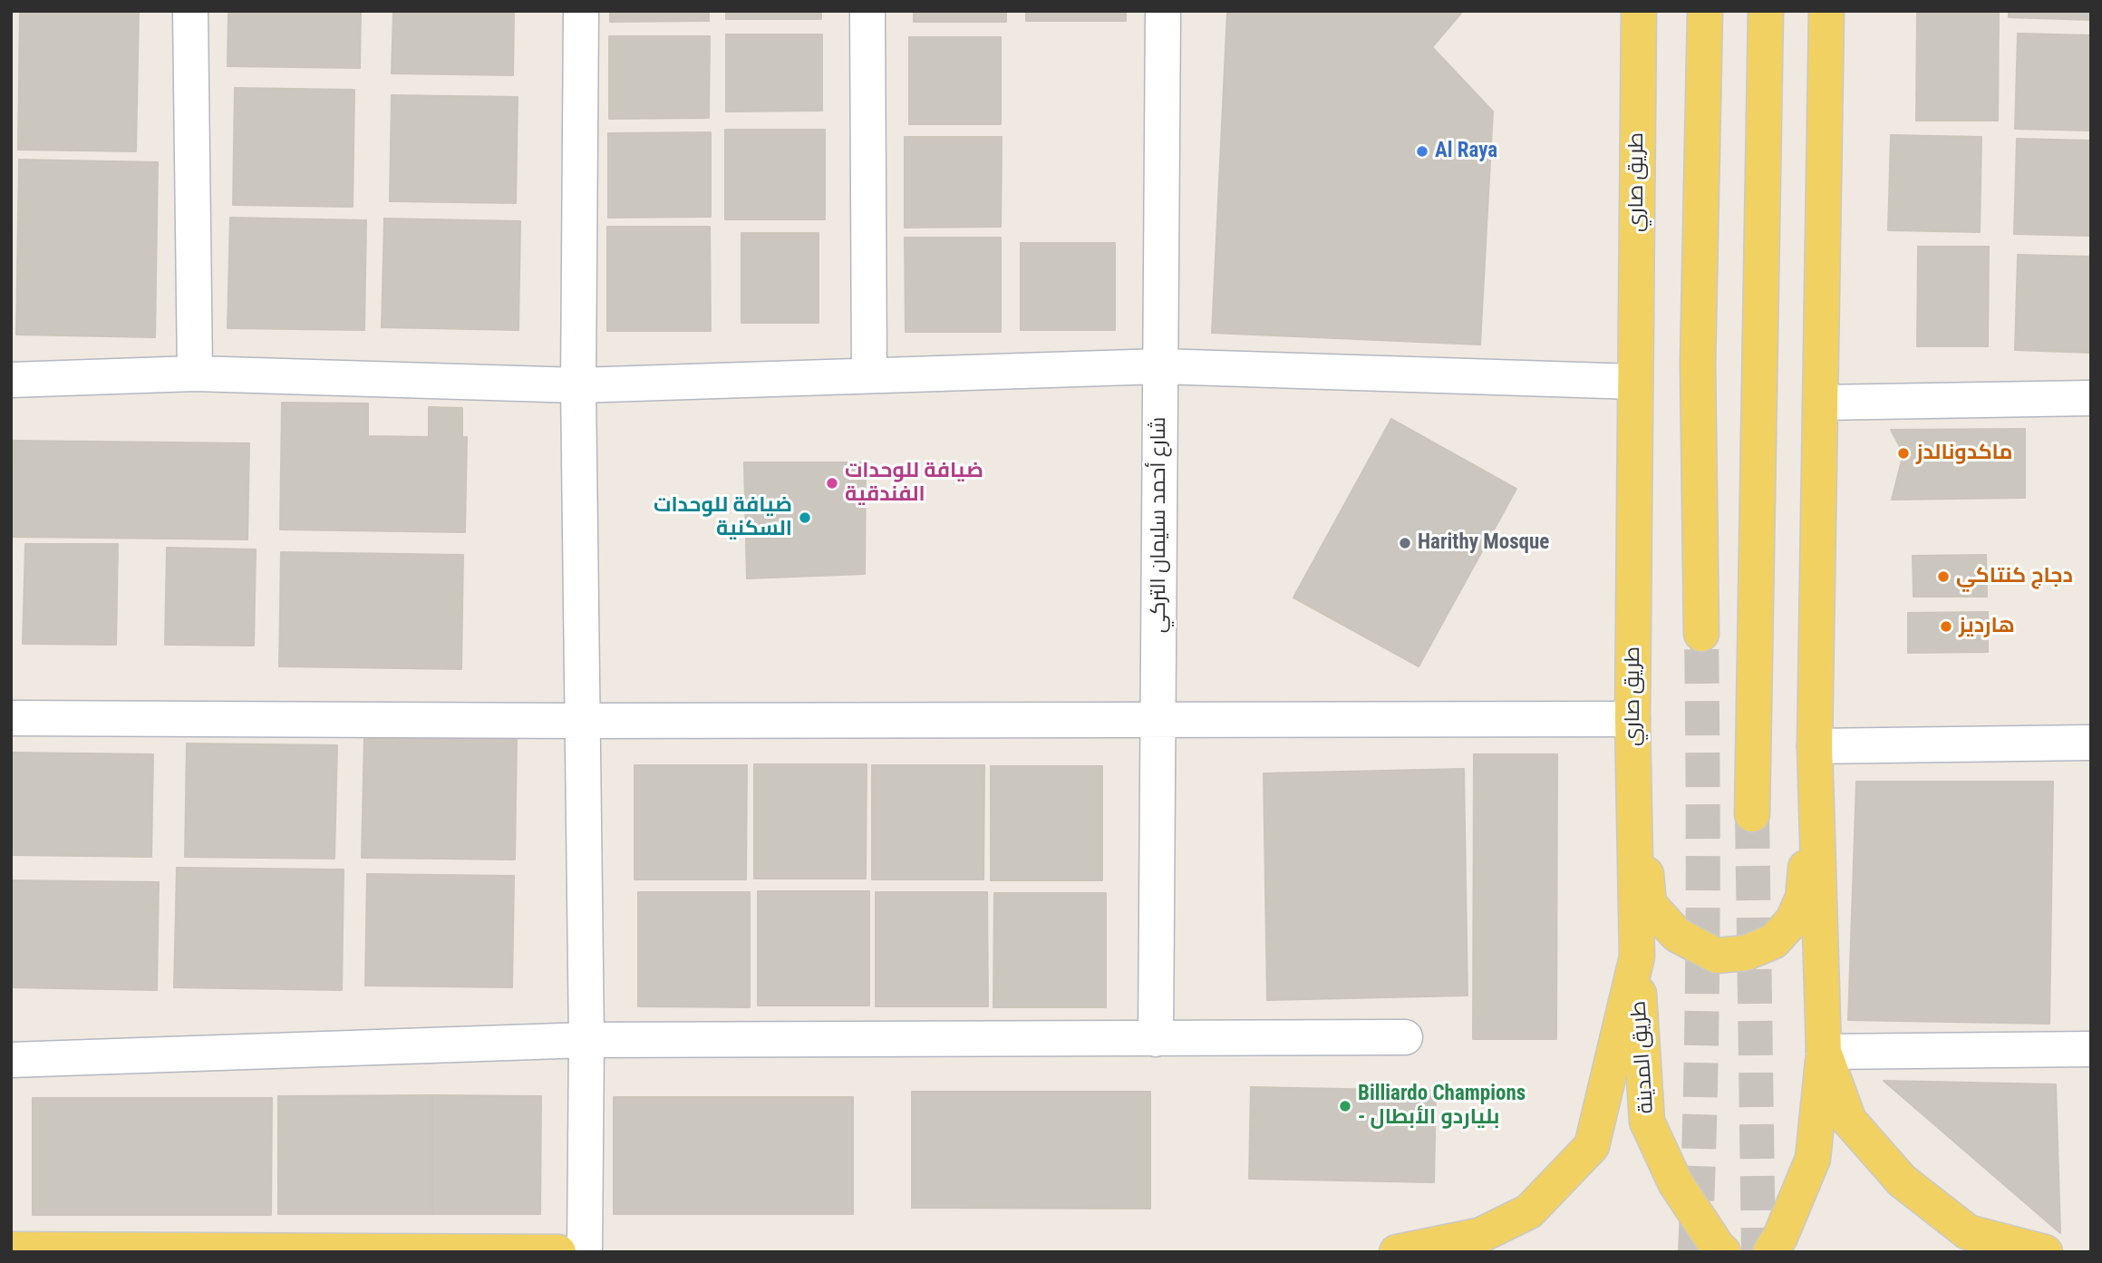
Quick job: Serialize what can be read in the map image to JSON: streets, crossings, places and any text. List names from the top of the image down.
{
  "streets": {
    "main road": ["طريق صاري", "طريق المدينة"],
    "street": ["شارع أحمد سليمان التركي"]
  },
  "crossings": [
    ["طريق صاري", "طريق المدينة"]
  ],
  "places": [
    "Al Raya",
    "ماكدونالدز",
    "ضيافة للوحدات الفندقية",
    "ضيافة للوحدات السكنية",
    "Harithy Mosque",
    "دجاج كنتاكي",
    "هارديز",
    "Billiardo Champions - بلياردو الأبطال"
  ]
}
